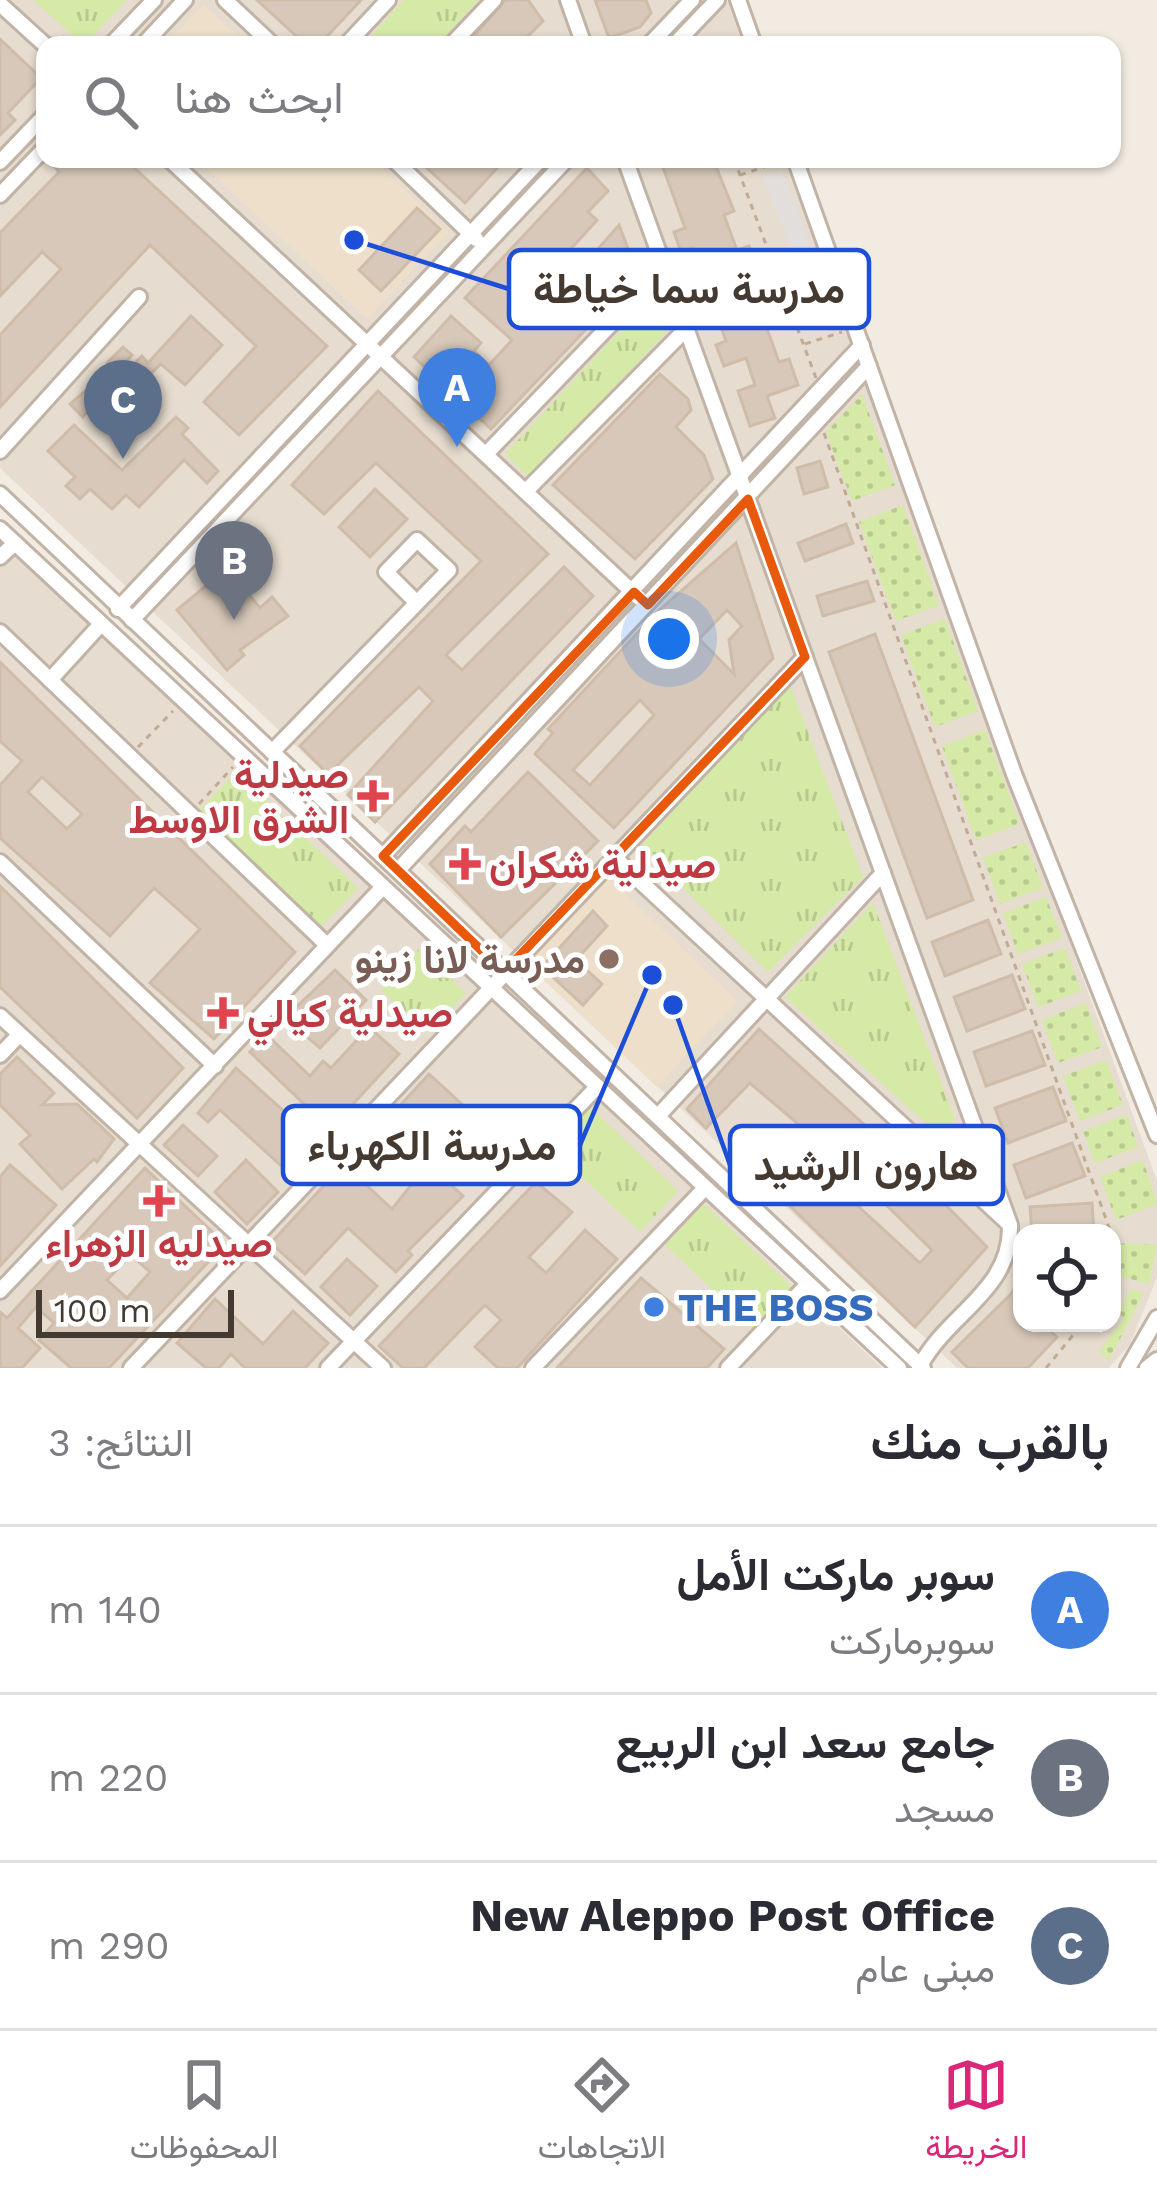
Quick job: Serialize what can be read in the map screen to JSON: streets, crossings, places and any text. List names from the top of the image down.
{
  "places": {
    "other": [
      "مدرسة سما خياطة",
      "مدرسة لانا زينو",
      "مدرسة الكهرباء",
      "هارون الرشيد",
      "THE BOSS"
    ],
    "health": [
      "صيدلية الشرق الاوسط",
      "صيدلية شكران",
      "صيدلية كيالي",
      "صيدليه الزهراء"
    ]
  },
  "scale_bar": "100 m",
  "page": {
    "search": "ابحث هنا",
    "pins": ["A", "C", "B"],
    "scale": "100 m",
    "heading": ["بالقرب منك", "النتائج: 3"],
    "list": [
      {
        "mark": "A",
        "name": "سوبر ماركت الأمل",
        "note": "سوبرماركت",
        "value": "140 m"
      },
      {
        "mark": "B",
        "name": "جامع سعد ابن الربيع",
        "note": "مسجد",
        "value": "220 m"
      },
      {
        "mark": "C",
        "name": "New Aleppo Post Office",
        "note": "مبنى عام",
        "value": "290 m"
      }
    ],
    "nav": ["الخريطة", "الاتجاهات", "المحفوظات"]
  }
}
